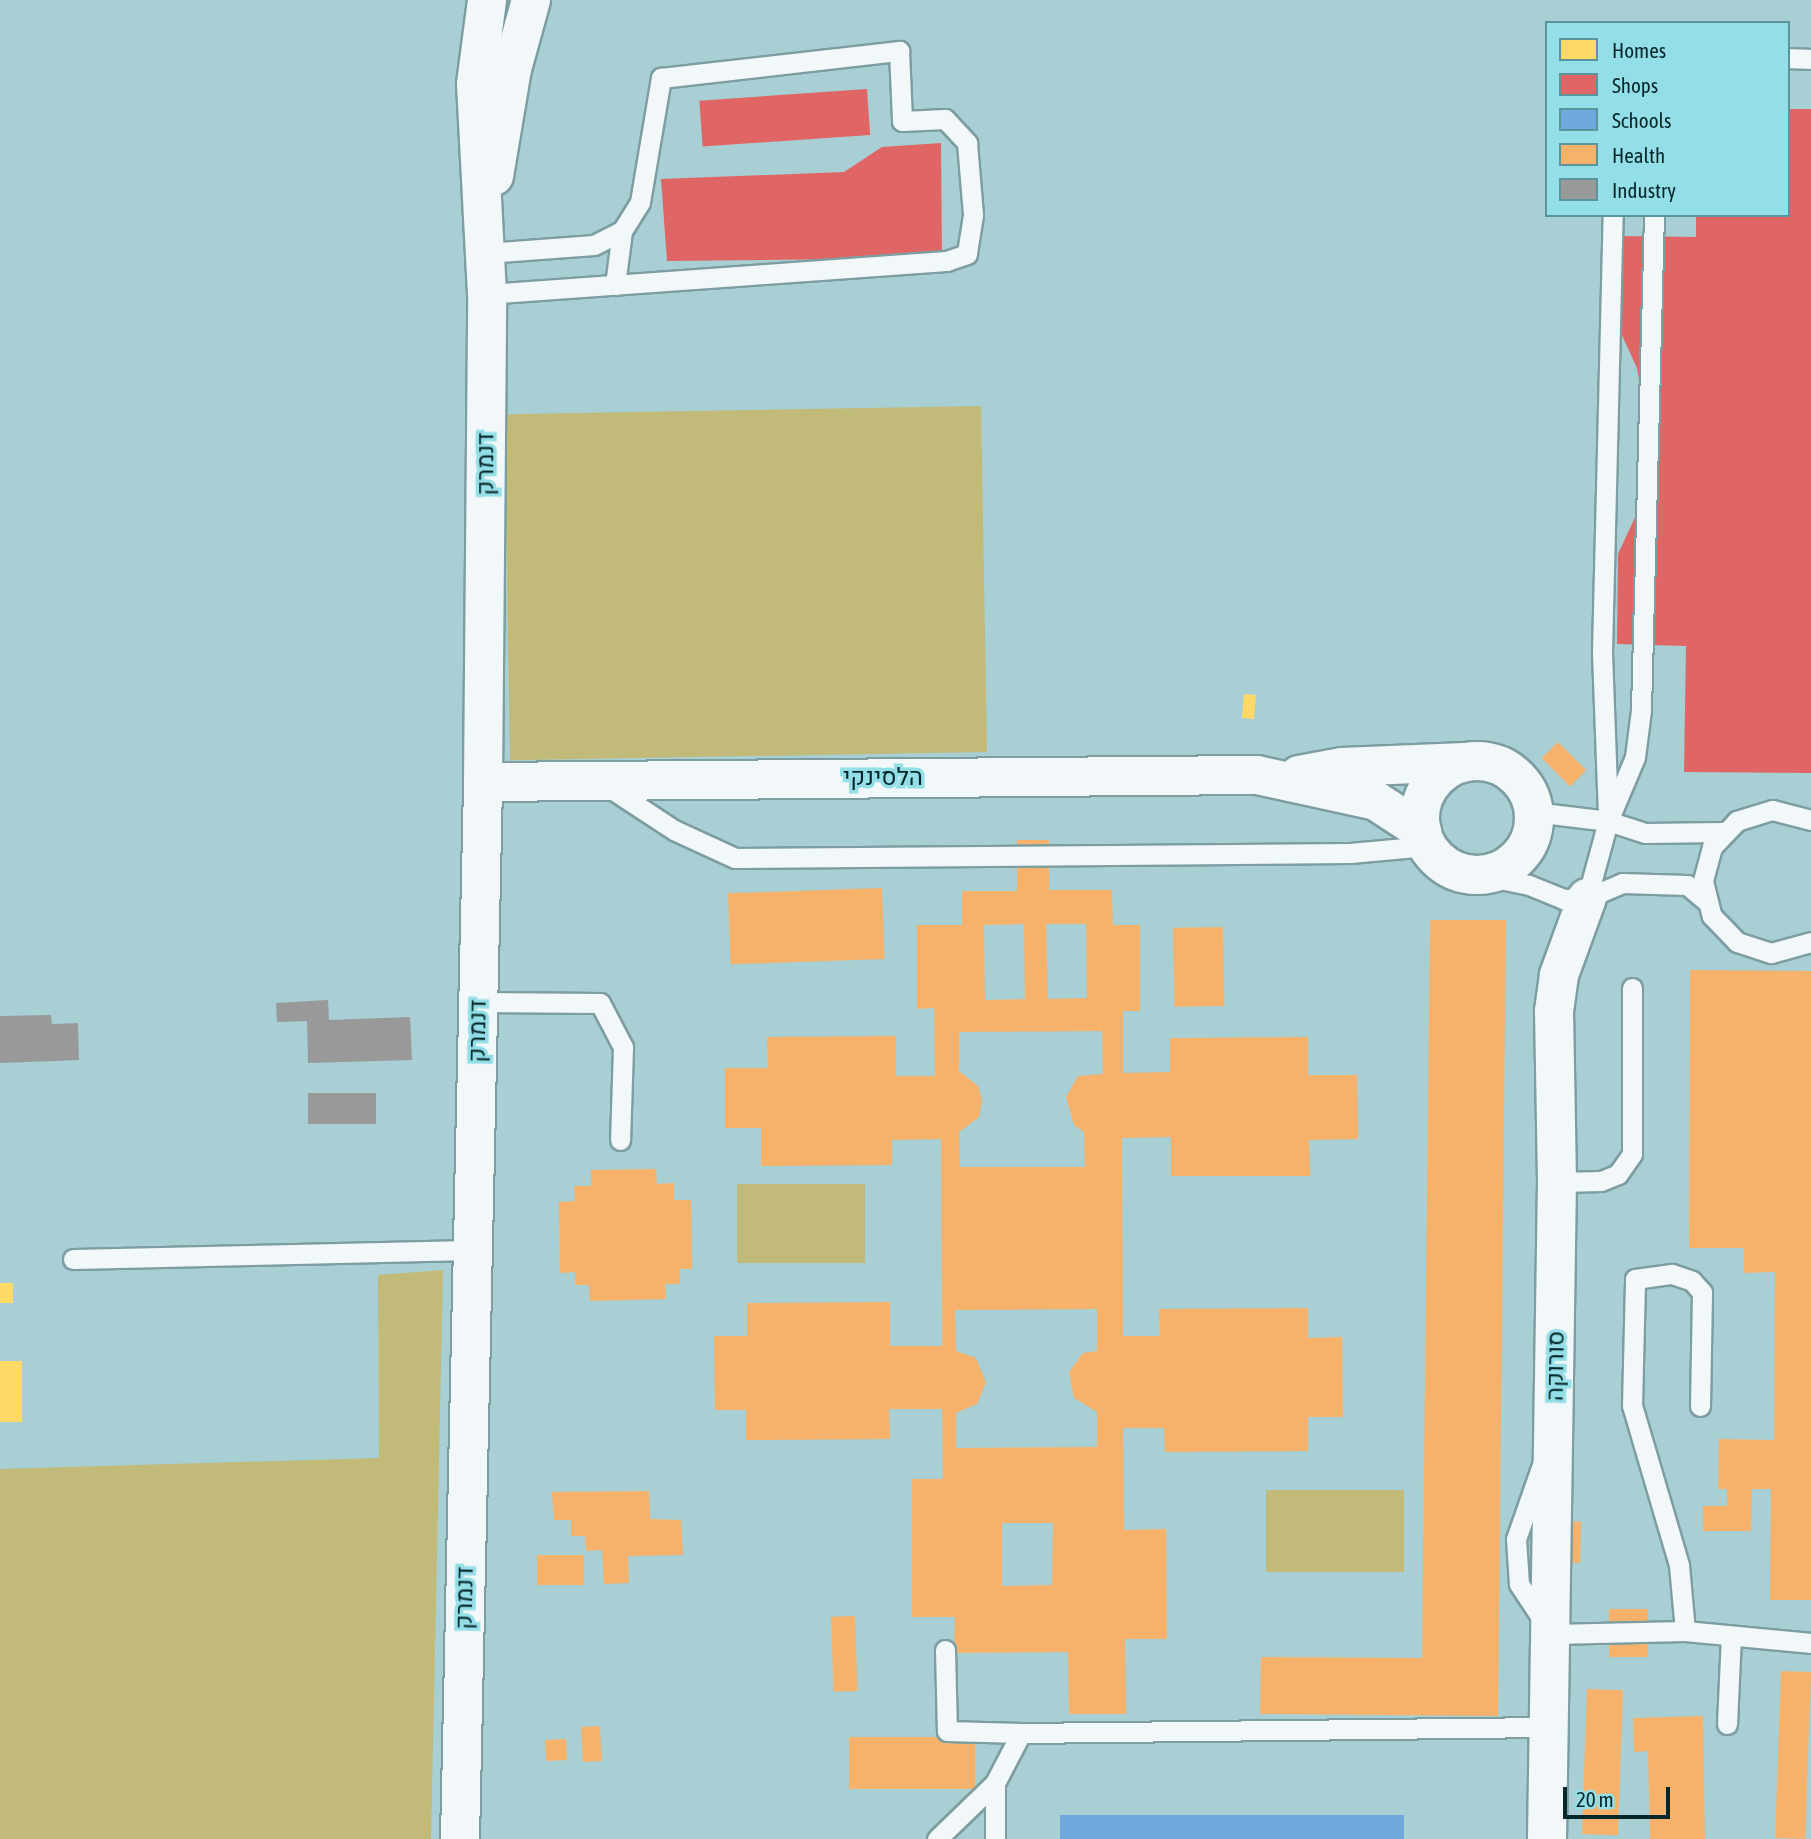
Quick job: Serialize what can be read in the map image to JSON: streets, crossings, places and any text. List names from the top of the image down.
{
  "streets": {
    "street": ["דנמרק", "הלסינקי", "סורוקה"]
  },
  "crossings": [
    ["דנמרק", "הלסינקי"]
  ],
  "legend": [
    "Homes",
    "Shops",
    "Schools",
    "Health",
    "Industry"
  ],
  "scale_bar": "20 m"
}
